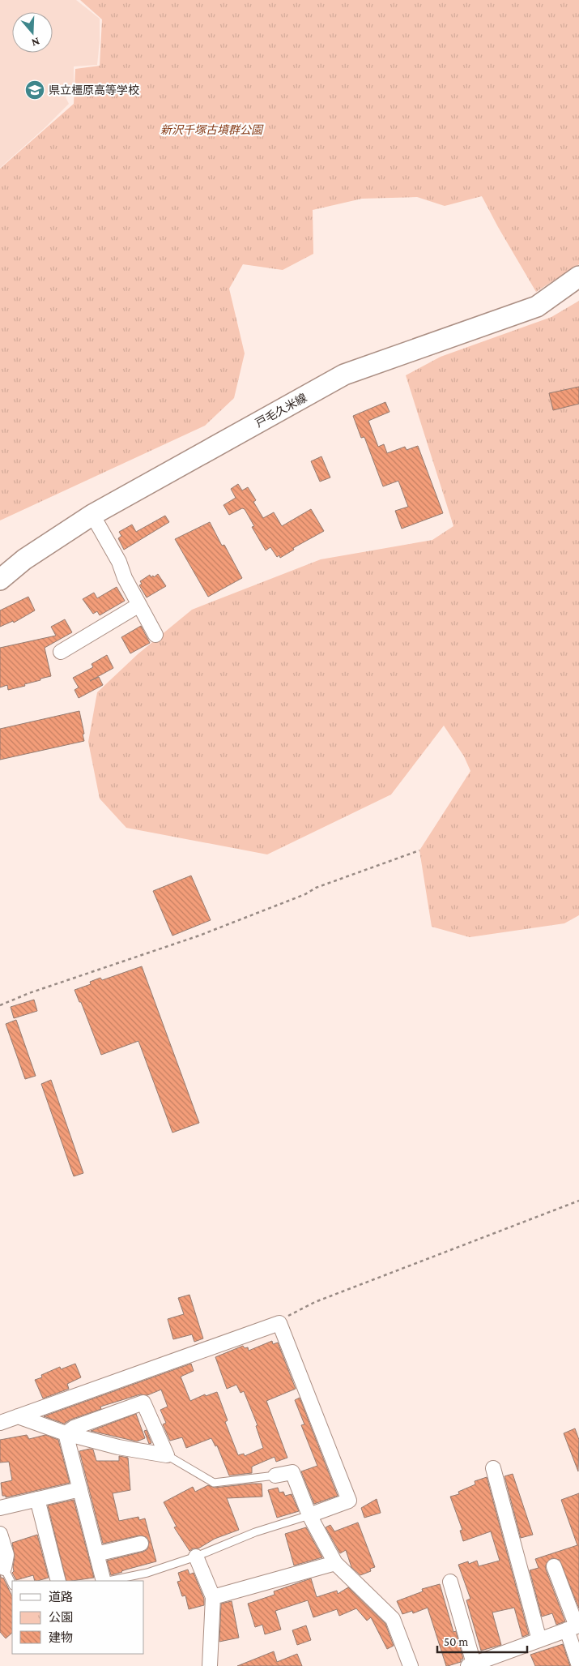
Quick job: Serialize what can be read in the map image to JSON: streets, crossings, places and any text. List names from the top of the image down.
{
  "streets": {
    "main road": ["戸毛久米線"]
  },
  "parks": ["新沢千塚古墳群公園"],
  "places": {
    "school or university": ["県立橿原高等学校"]
  },
  "legend": ["道路", "公園", "建物"],
  "scale_bar": "50 m",
  "north": "bottom"
}
